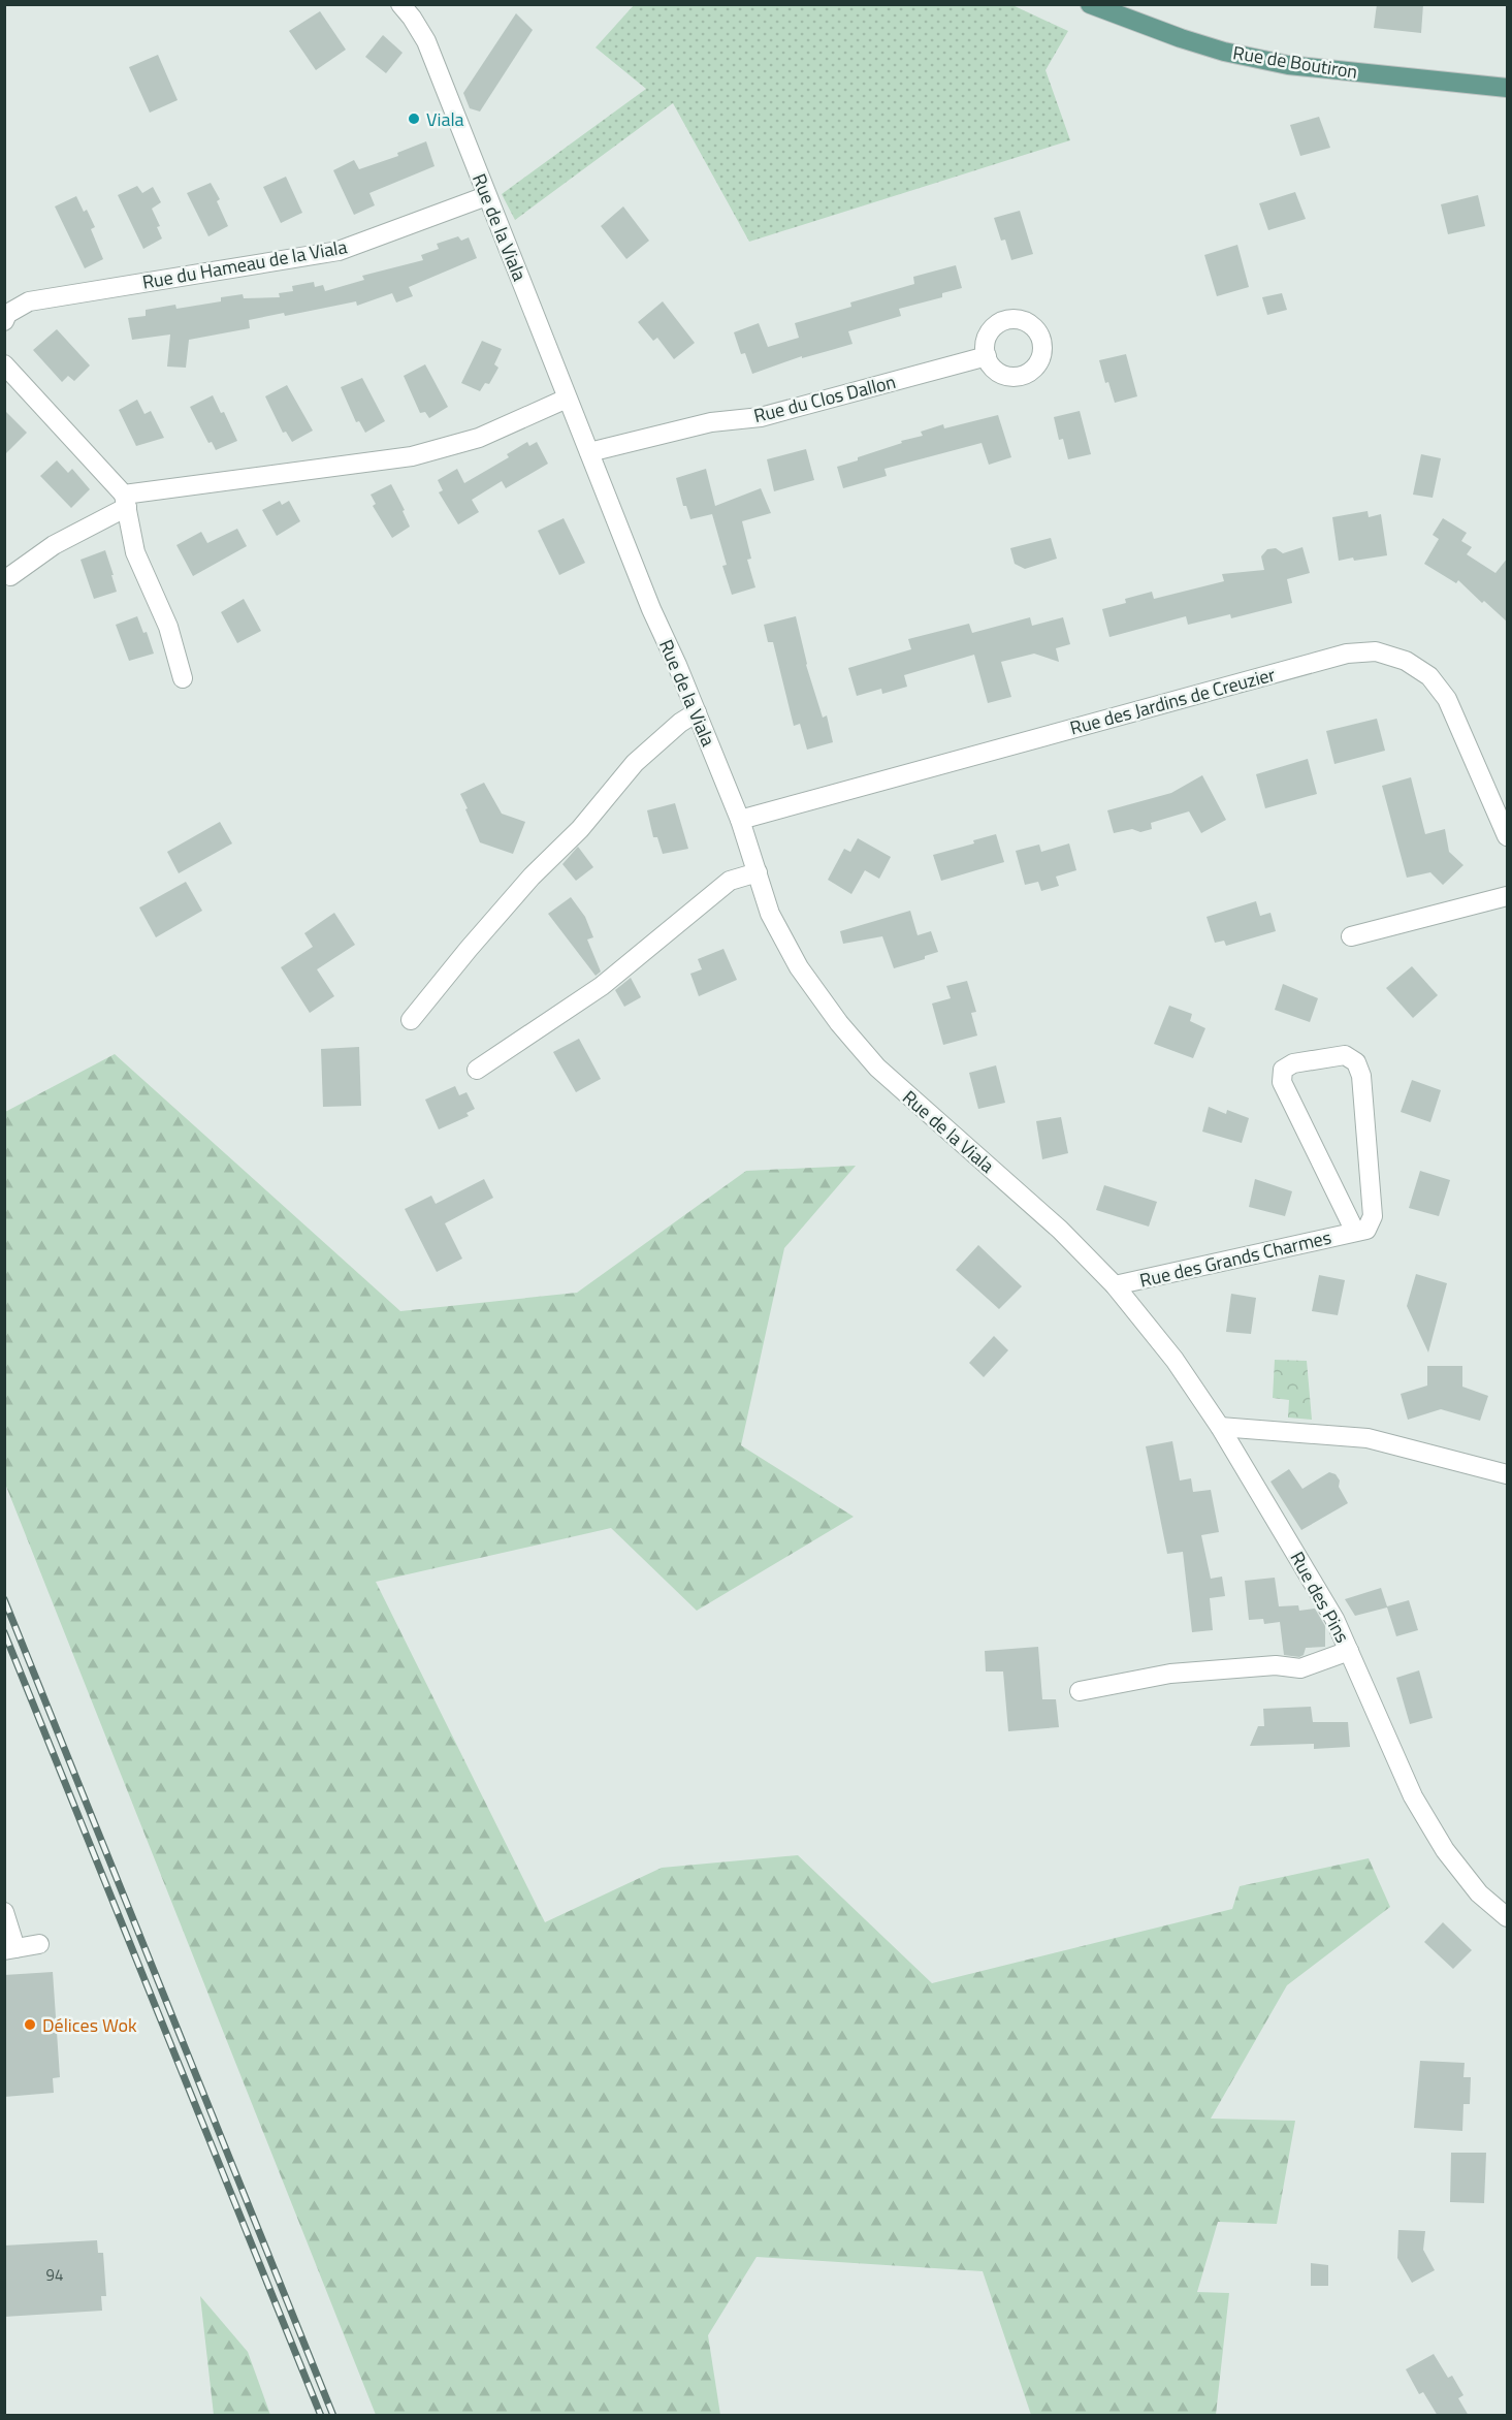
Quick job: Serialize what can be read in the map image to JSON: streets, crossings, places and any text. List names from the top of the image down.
{
  "streets": {
    "main road": ["Rue de Boutiron"],
    "street": [
      "Rue de la Viala",
      "Rue du Hameau de la Viala",
      "Rue du Clos Dallon",
      "Rue des Jardins de Creuzier",
      "Rue des Grands Charmes",
      "Rue des Pins"
    ]
  },
  "crossings": [
    ["Rue de la Viala", "Rue du Hameau de la Viala"],
    ["Rue de la Viala", "Rue du Clos Dallon"],
    ["Rue de la Viala", "Rue des Jardins de Creuzier"],
    ["Rue de la Viala", "Rue des Grands Charmes"],
    ["Rue de la Viala", "Rue des Pins"],
    ["Rue des Grands Charmes", "Rue des Pins"]
  ],
  "places": ["Viala", "Délices Wok"],
  "house_numbers": ["94"]
}
